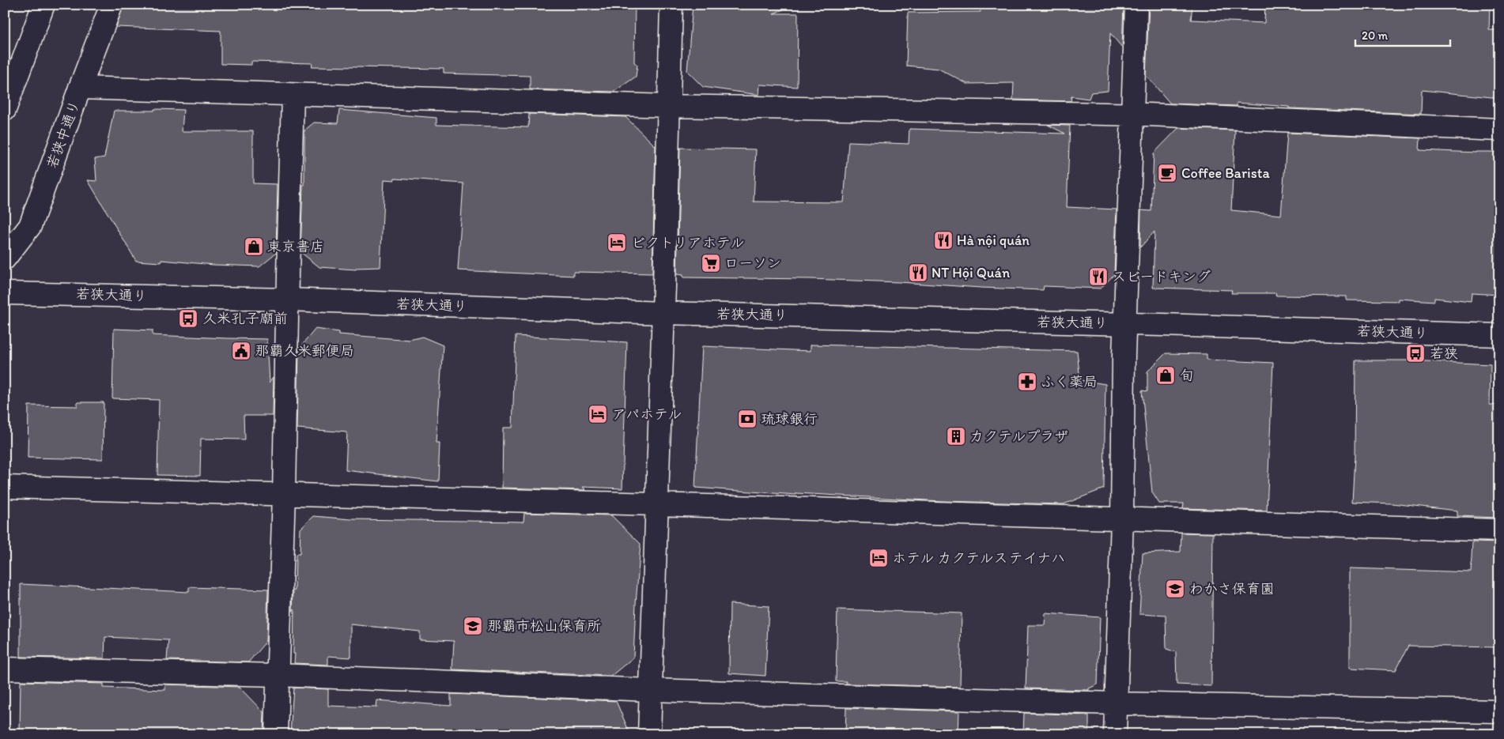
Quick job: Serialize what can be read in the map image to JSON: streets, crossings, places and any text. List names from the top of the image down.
{
  "streets": {
    "street": ["若狭中通り", "若狭大通り"]
  },
  "places": {
    "cafe": ["Coffee Barista"],
    "restaurant": ["Hà nội quán", "NT Hội Quán", "スビードキング"],
    "hotel": ["ビクトリアホテル", "アパホテル", "ホテル カクテルステイナハ"],
    "shop": ["東京書店", "旬"],
    "supermarket": ["ローソン"],
    "bus stop": ["久米孔子廟前", "若狭"],
    "public building": ["那覇久米郵便局"],
    "pharmacy": ["ふく薬局"],
    "bank": ["琉球銀行"],
    "building": ["カクテルプラザ"],
    "school or university": ["わかさ保育園", "那覇市松山保育所"]
  },
  "scale_bar": "20 m"
}
